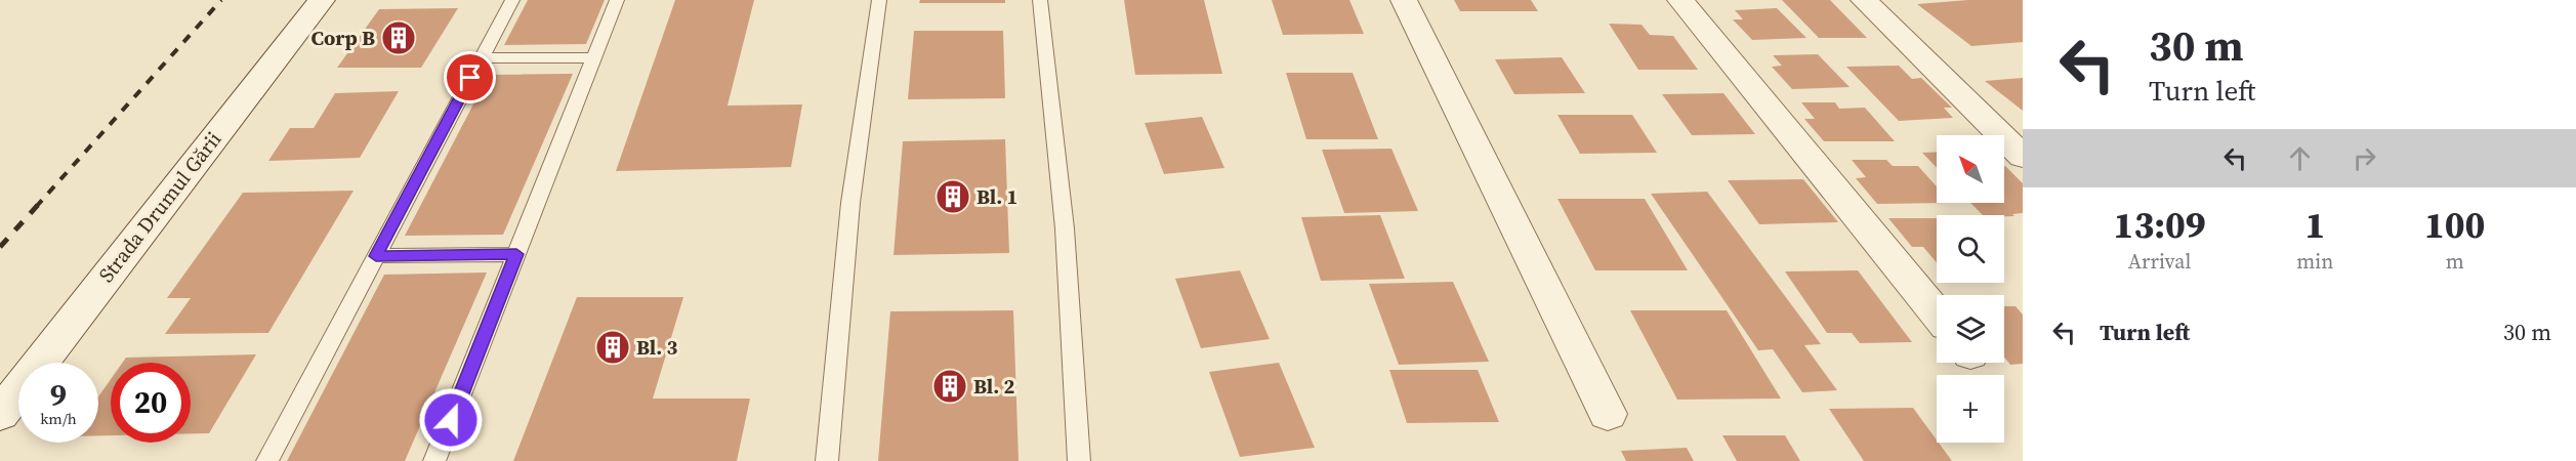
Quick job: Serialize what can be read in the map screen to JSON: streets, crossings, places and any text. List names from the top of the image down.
{
  "streets": {
    "street": ["Strada Drumul Gării"]
  },
  "places": {
    "building": [
      "Corp B",
      "Bl. 1",
      "Bl. 3",
      "Bl. 2"
    ]
  },
  "north": "top left",
  "page": {
    "turn": ["30 m", "Turn left"],
    "map_buttons": "+",
    "eta": [
      "13:09",
      "Arrival",
      "1",
      "min",
      "100",
      "m"
    ],
    "list": [
      {
        "name": "Turn left",
        "value": "30 m"
      }
    ],
    "speed": "9 km/h",
    "limit": "20"
  }
}
